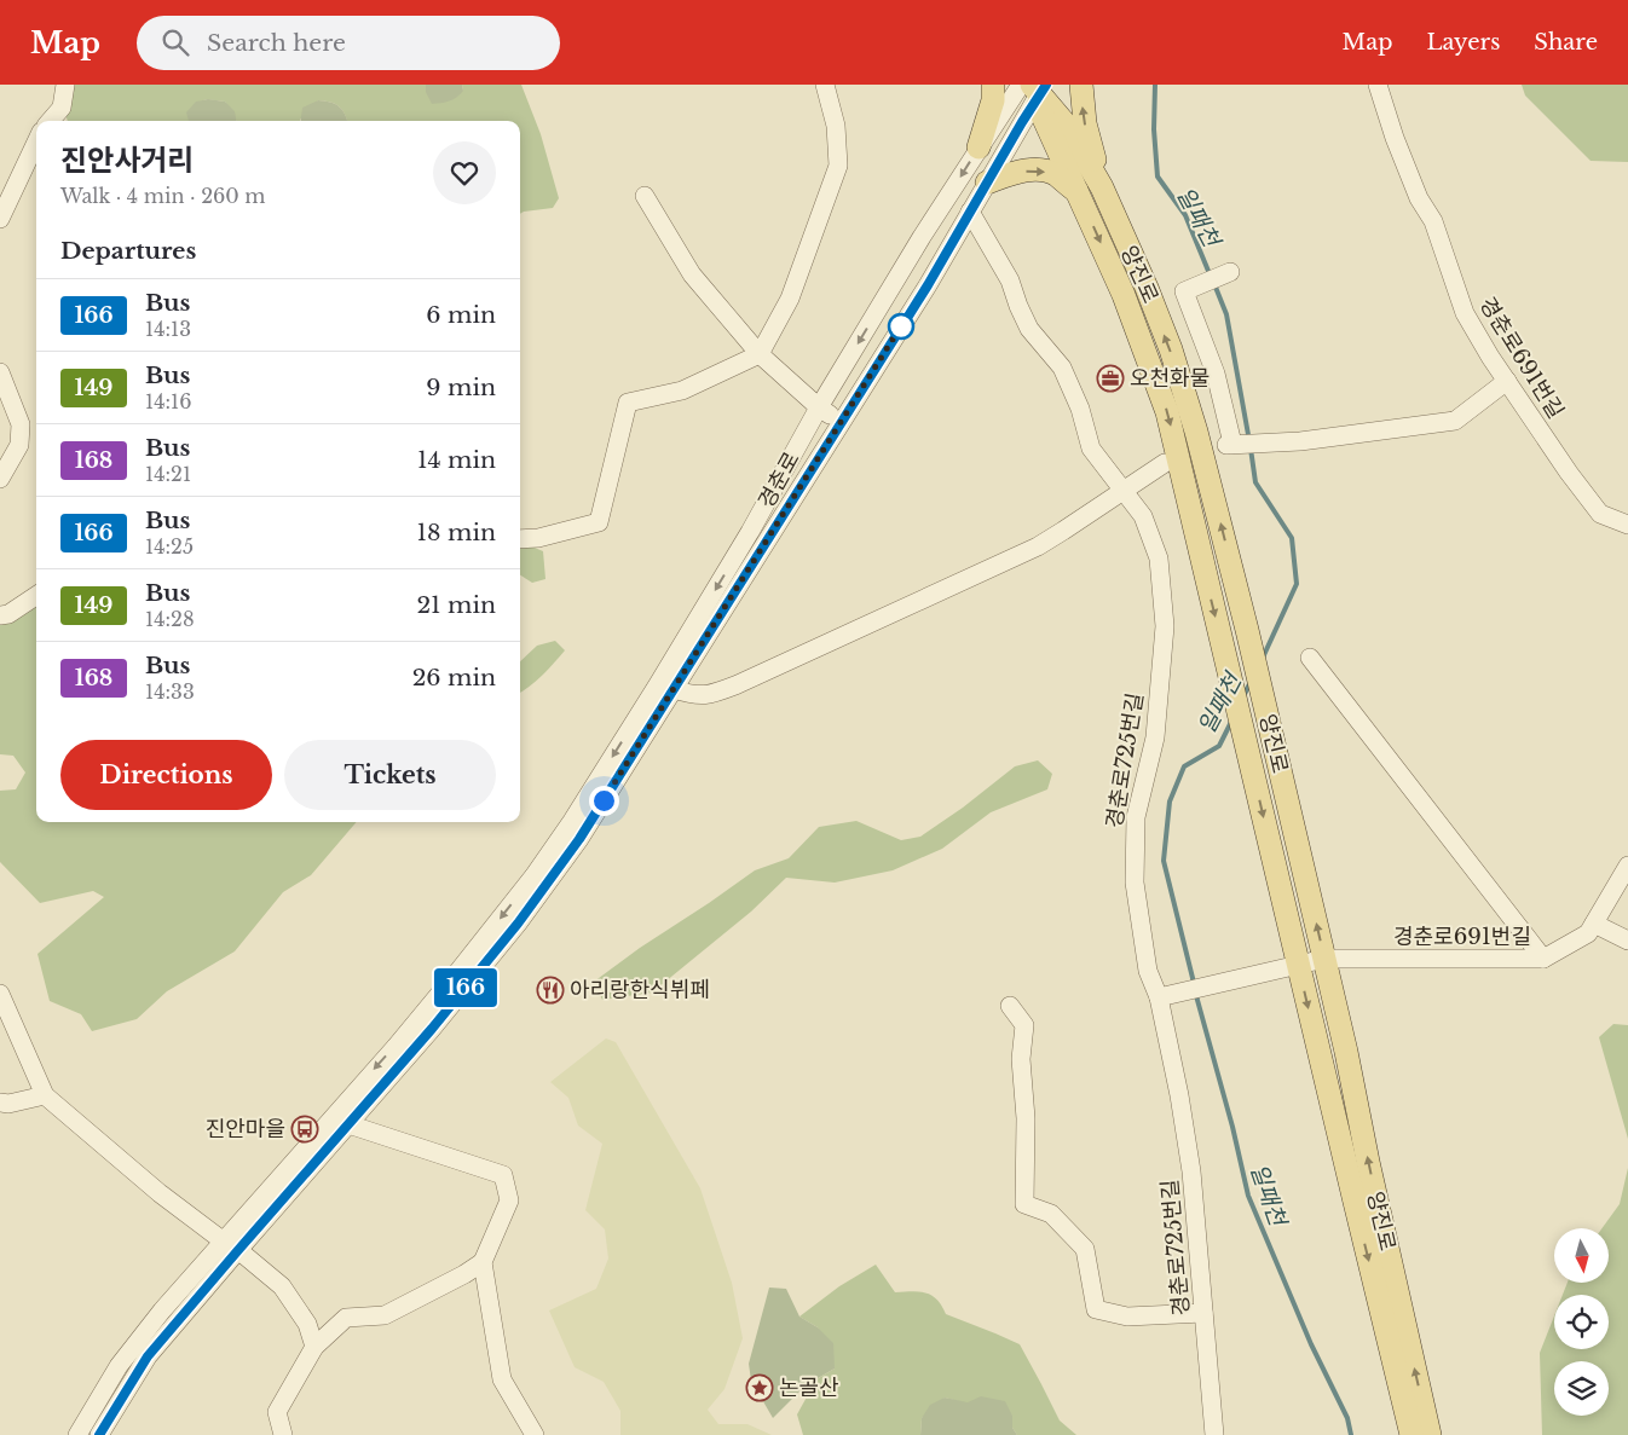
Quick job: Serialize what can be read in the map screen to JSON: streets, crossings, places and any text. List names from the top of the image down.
{
  "streets": {
    "main road": ["양진로"],
    "street": ["경춘로691번길", "경춘로", "경춘로725번길"]
  },
  "crossings": [
    ["양진로", "경춘로691번길"],
    ["양진로", "경춘로"],
    ["경춘로691번길", "경춘로725번길"],
    ["경춘로", "경춘로725번길"]
  ],
  "water": ["일패천"],
  "places": {
    "office": ["오천화물"],
    "restaurant": ["아리랑한식뷔페"],
    "bus stop": ["진안마을"],
    "place": ["논골산"]
  },
  "lines": ["bus line 166"],
  "north": "bottom",
  "page": {
    "header": "Map",
    "search": "Search here",
    "nav": ["Map", "Layers", "Share"],
    "on_map": "166",
    "heading": [
      ["진안사거리", "Walk · 4 min · 260 m"],
      "Departures"
    ],
    "list": [
      {
        "mark": "166",
        "name": "Bus",
        "note": "14:13",
        "value": "6 min"
      },
      {
        "mark": "149",
        "name": "Bus",
        "note": "14:16",
        "value": "9 min"
      },
      {
        "mark": "168",
        "name": "Bus",
        "note": "14:21",
        "value": "14 min"
      },
      {
        "mark": "166",
        "name": "Bus",
        "note": "14:25",
        "value": "18 min"
      },
      {
        "mark": "149",
        "name": "Bus",
        "note": "14:28",
        "value": "21 min"
      },
      {
        "mark": "168",
        "name": "Bus",
        "note": "14:33",
        "value": "26 min"
      }
    ],
    "buttons": ["Directions", "Tickets"]
  }
}
